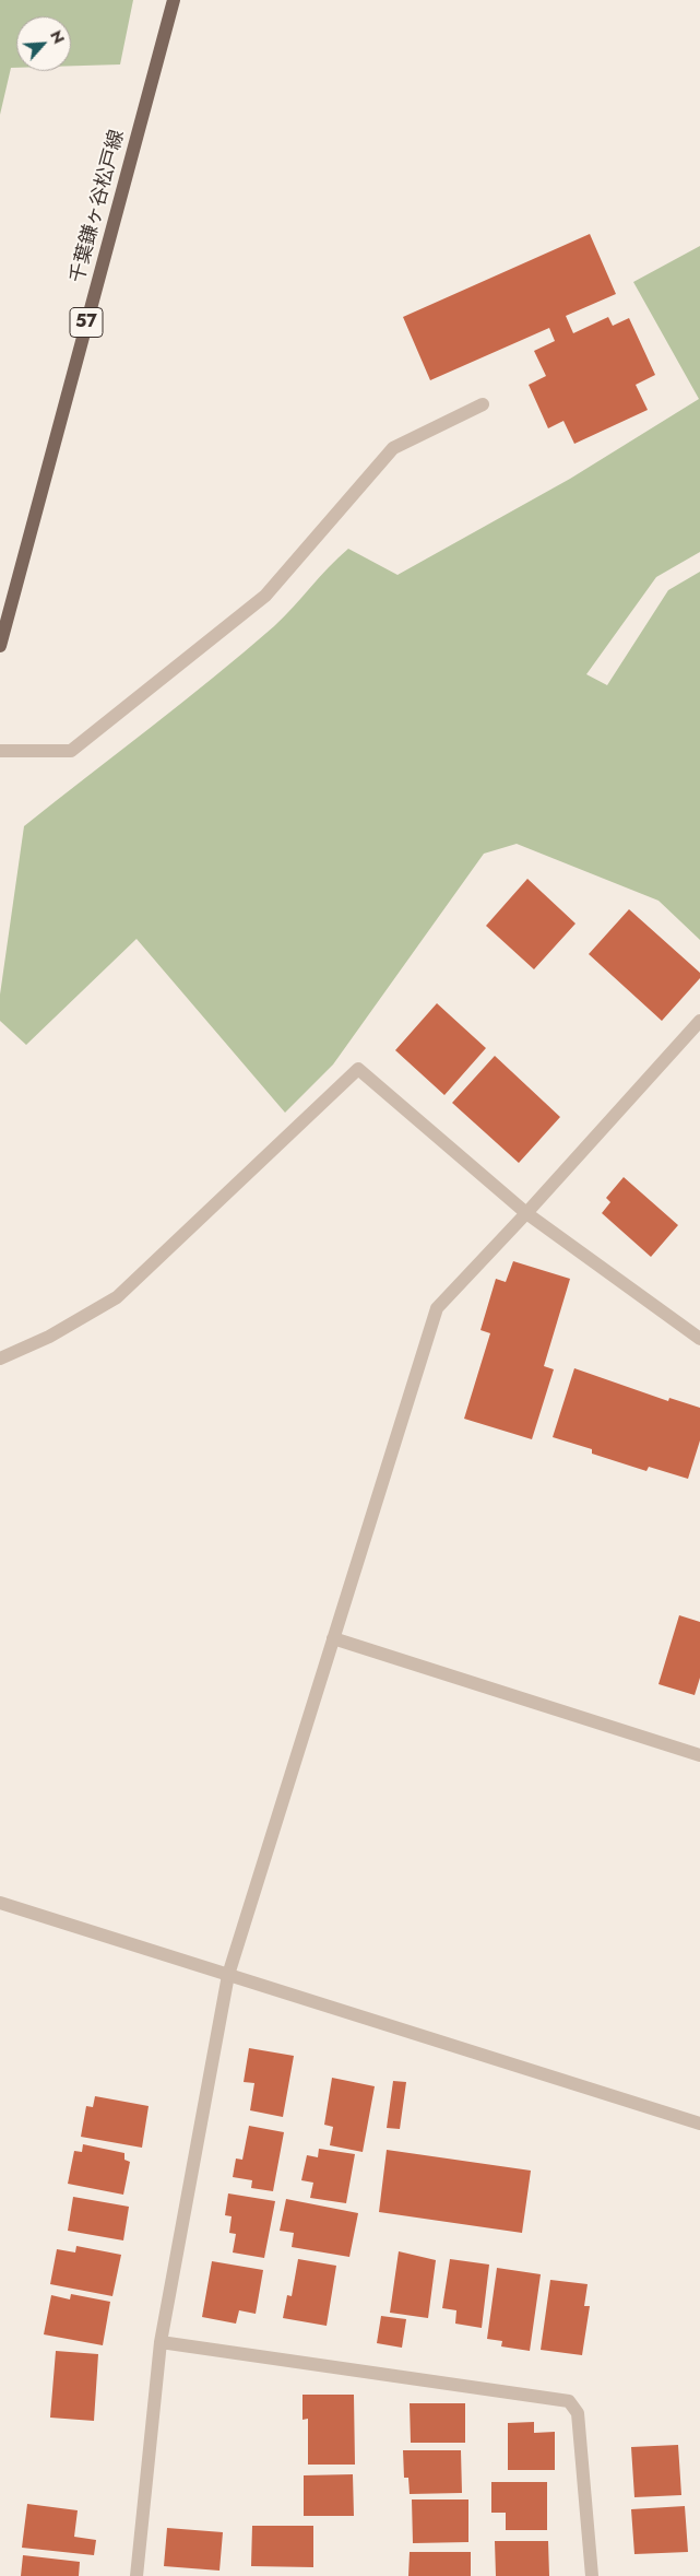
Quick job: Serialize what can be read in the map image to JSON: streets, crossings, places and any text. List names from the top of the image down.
{
  "streets": {
    "main road": ["千葉鎌ヶ谷松戸線", "57"]
  },
  "north": "top right"
}
